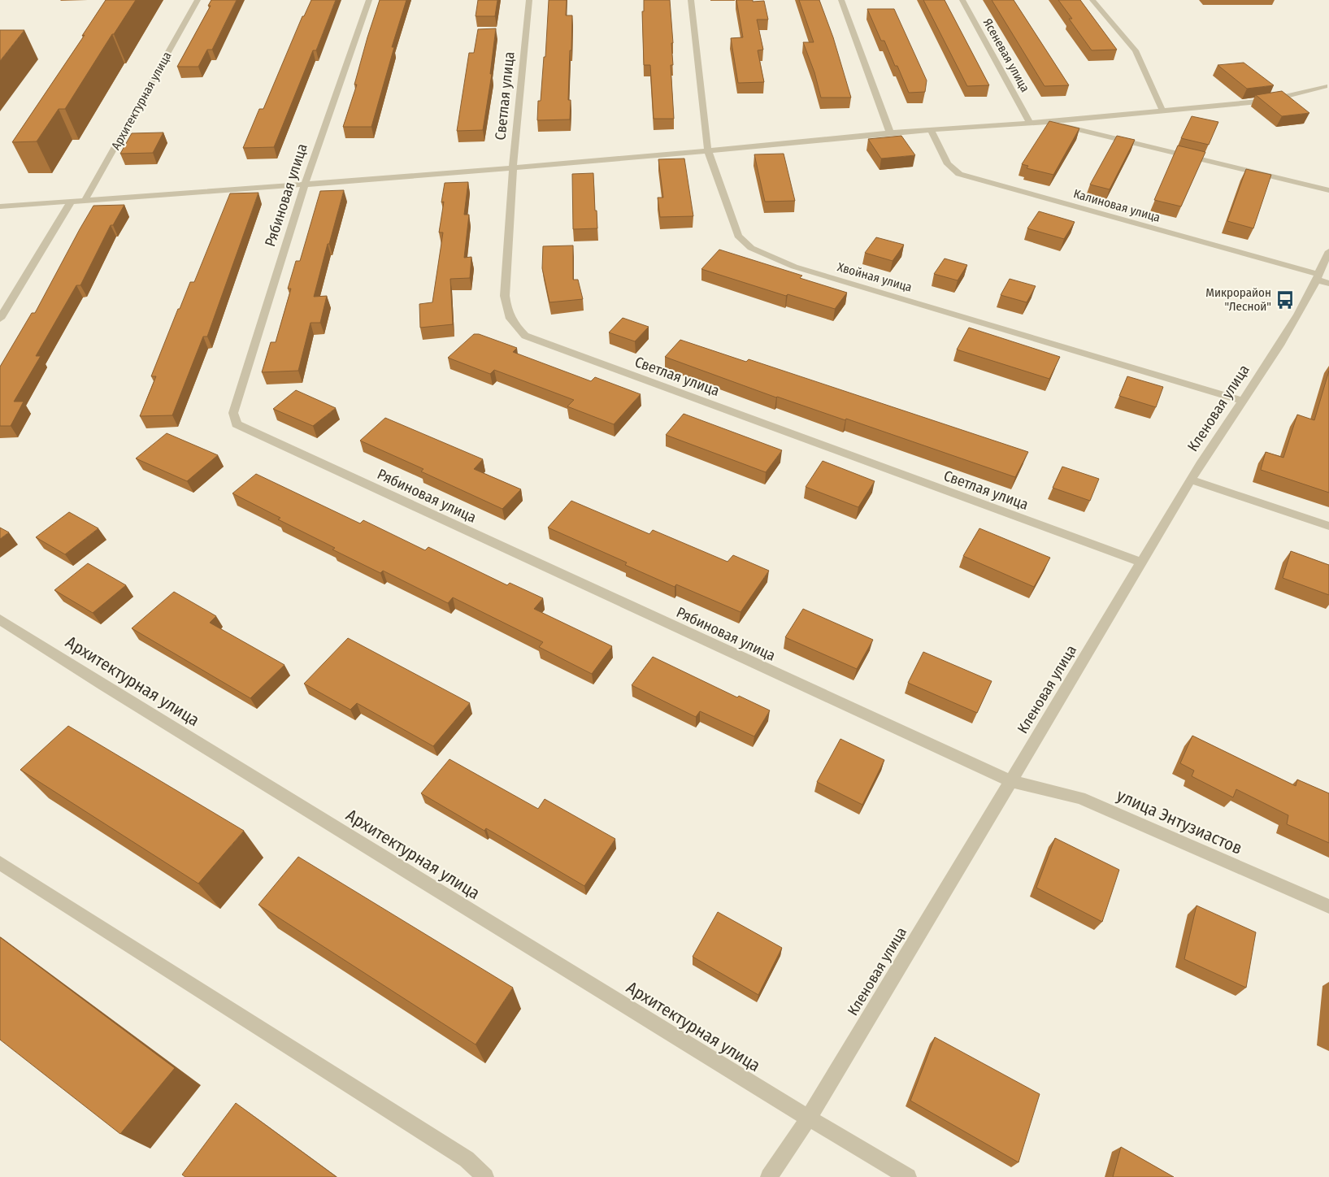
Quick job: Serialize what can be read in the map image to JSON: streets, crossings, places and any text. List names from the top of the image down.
{
  "streets": {
    "street": [
      "Ясеневая улица",
      "Светлая улица",
      "Архитектурная улица",
      "Рябиновая улица",
      "Калиновая улица",
      "Хвойная улица",
      "Кленовая улица",
      "улица Энтузиастов"
    ]
  },
  "crossings": [
    ["Светлая улица", "Кленовая улица"],
    ["Архитектурная улица", "Кленовая улица"],
    ["Рябиновая улица", "Кленовая улица"],
    ["Рябиновая улица", "улица Энтузиастов"],
    ["Калиновая улица", "Кленовая улица"],
    ["Хвойная улица", "Кленовая улица"],
    ["Кленовая улица", "улица Энтузиастов"]
  ],
  "places": {
    "bus stop": ["Микрорайон \"Лесной\""]
  }
}
